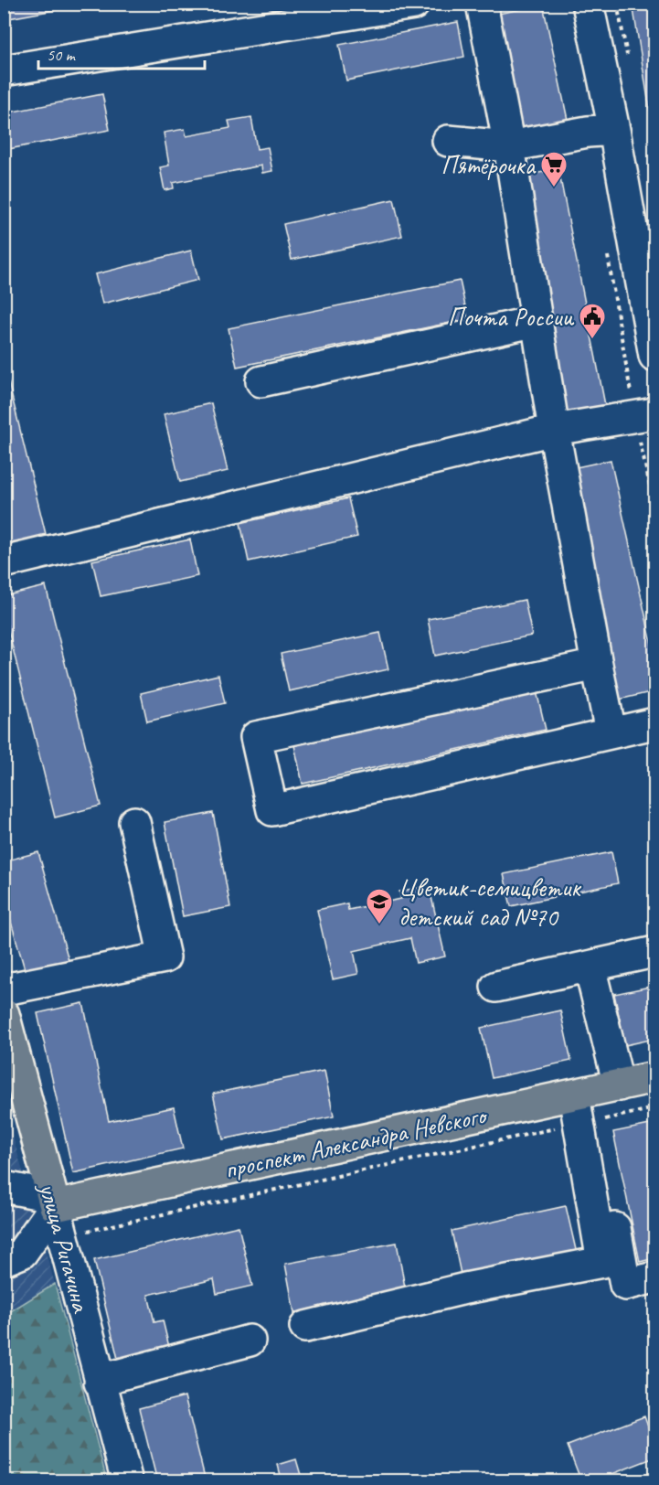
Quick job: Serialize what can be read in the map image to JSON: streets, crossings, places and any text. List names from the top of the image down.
{
  "streets": {
    "main road": ["проспект Александра Невского", "улица Ригачина"]
  },
  "crossings": [
    ["проспект Александра Невского", "улица Ригачина"]
  ],
  "places": {
    "supermarket": ["Пятёрочка"],
    "public building": ["Почта России"],
    "school or university": ["Цветик-семицветик детский сад №70"]
  },
  "scale_bar": "50 m"
}
